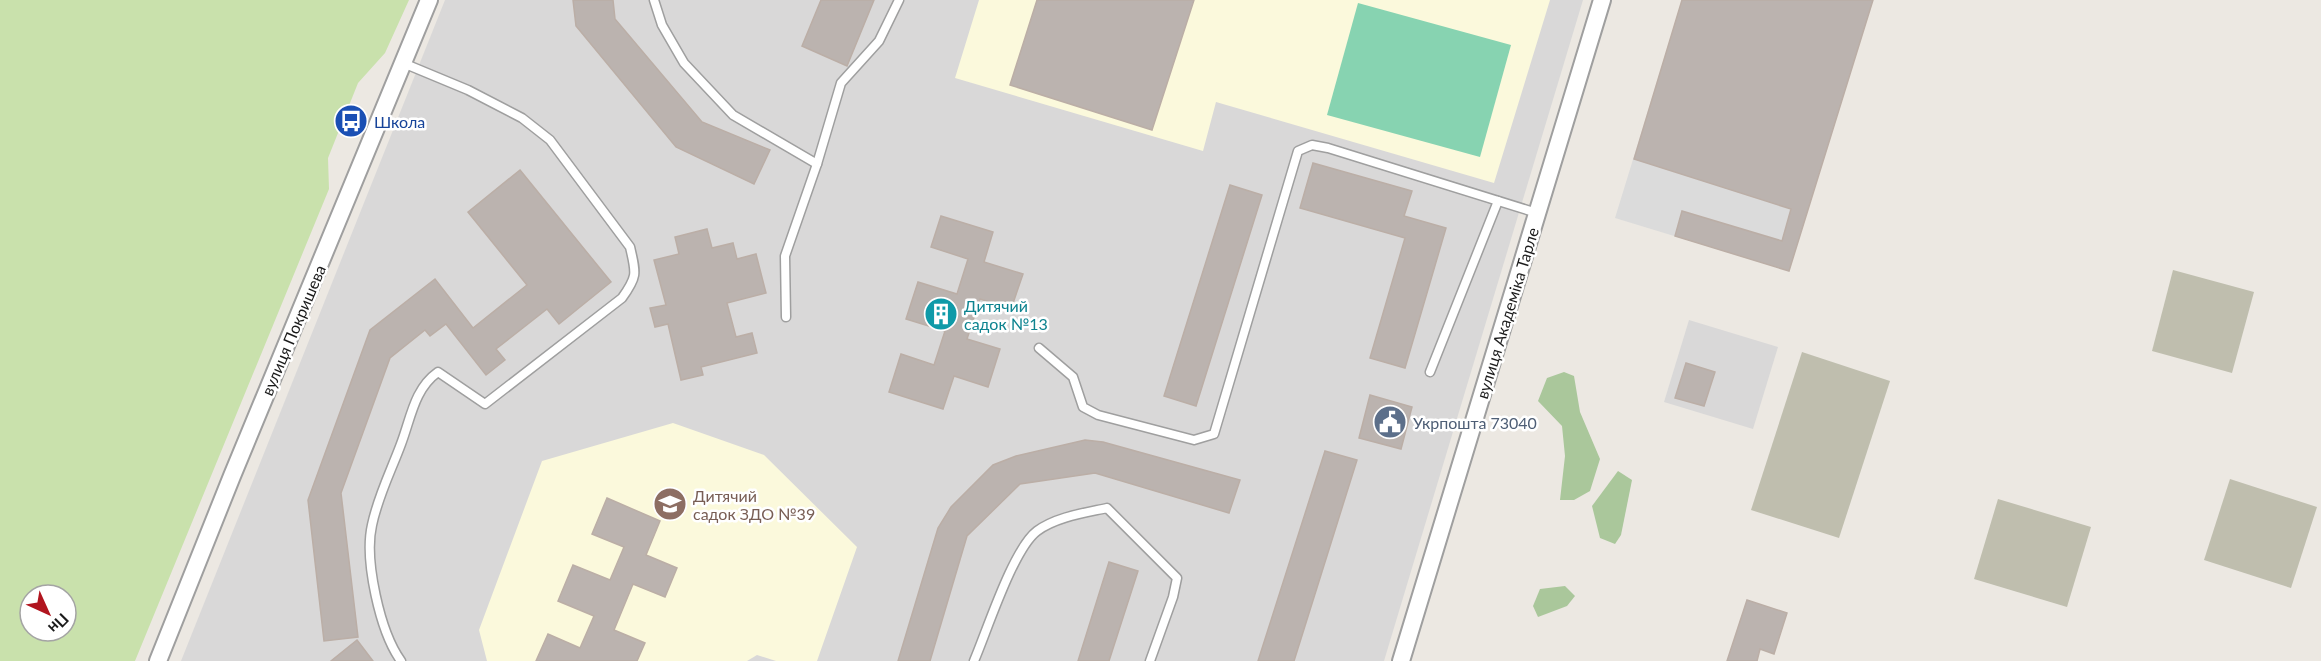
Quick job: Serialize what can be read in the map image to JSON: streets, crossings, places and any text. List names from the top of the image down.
{
  "streets": {
    "street": ["вулиця Академіка Тарле", "вулиця Покришева"]
  },
  "places": {
    "bus stop": ["Школа"],
    "building": ["Дитячий садок №13"],
    "public building": ["Укрпошта 73040"],
    "school or university": ["Дитячий садок ЗДО №39"]
  },
  "north": "bottom right"
}
